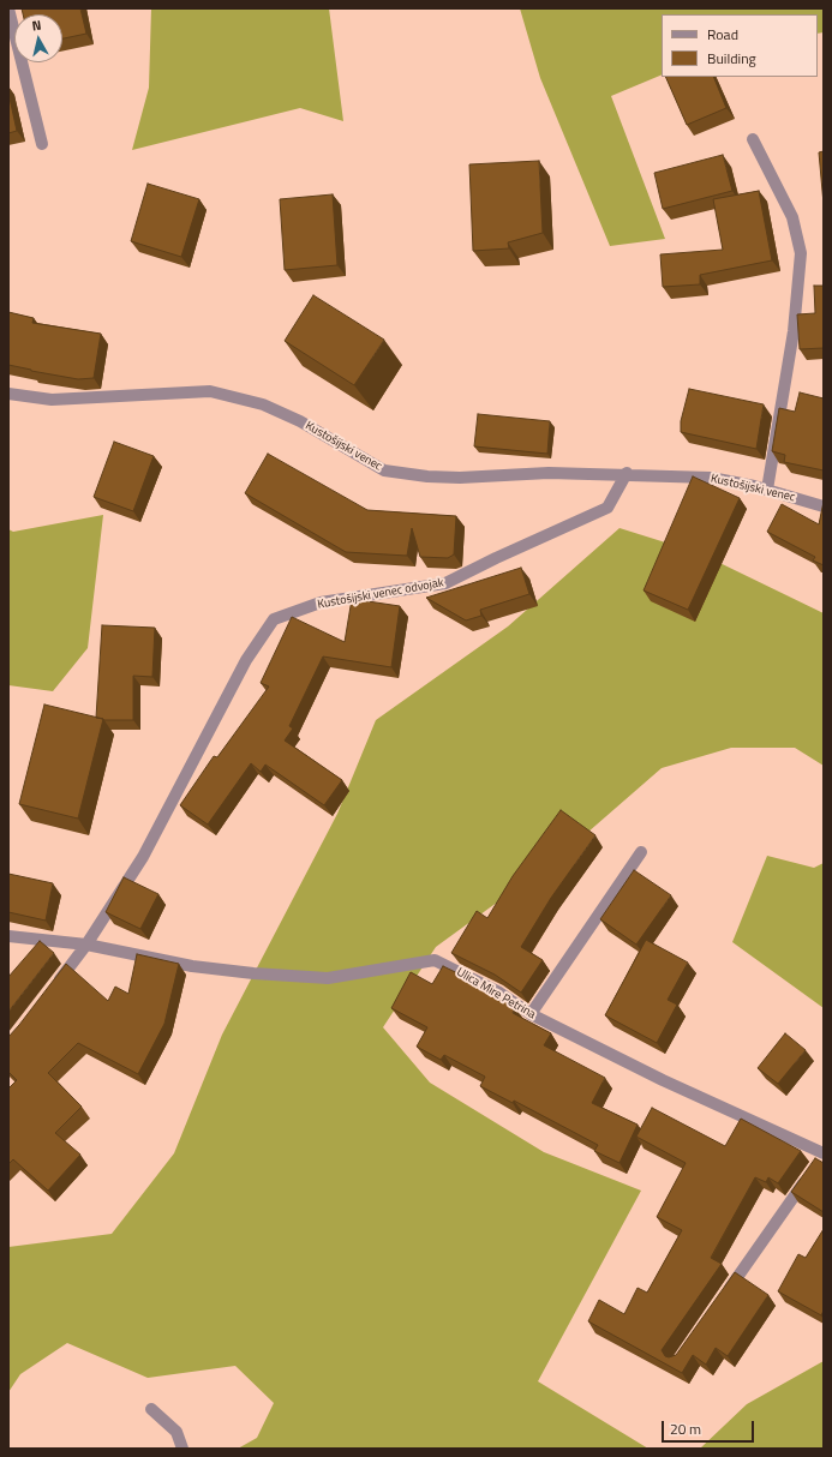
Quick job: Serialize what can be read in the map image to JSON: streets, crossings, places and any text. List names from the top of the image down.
{
  "streets": {
    "street": ["Kustošijski venec", "Kustošijski venec odvojak", "Ulica Mire Petrina"]
  },
  "crossings": [
    ["Kustošijski venec", "Kustošijski venec odvojak"],
    ["Kustošijski venec odvojak", "Ulica Mire Petrina"]
  ],
  "legend": ["Road", "Building"],
  "scale_bar": "20 m",
  "north": "top"
}
